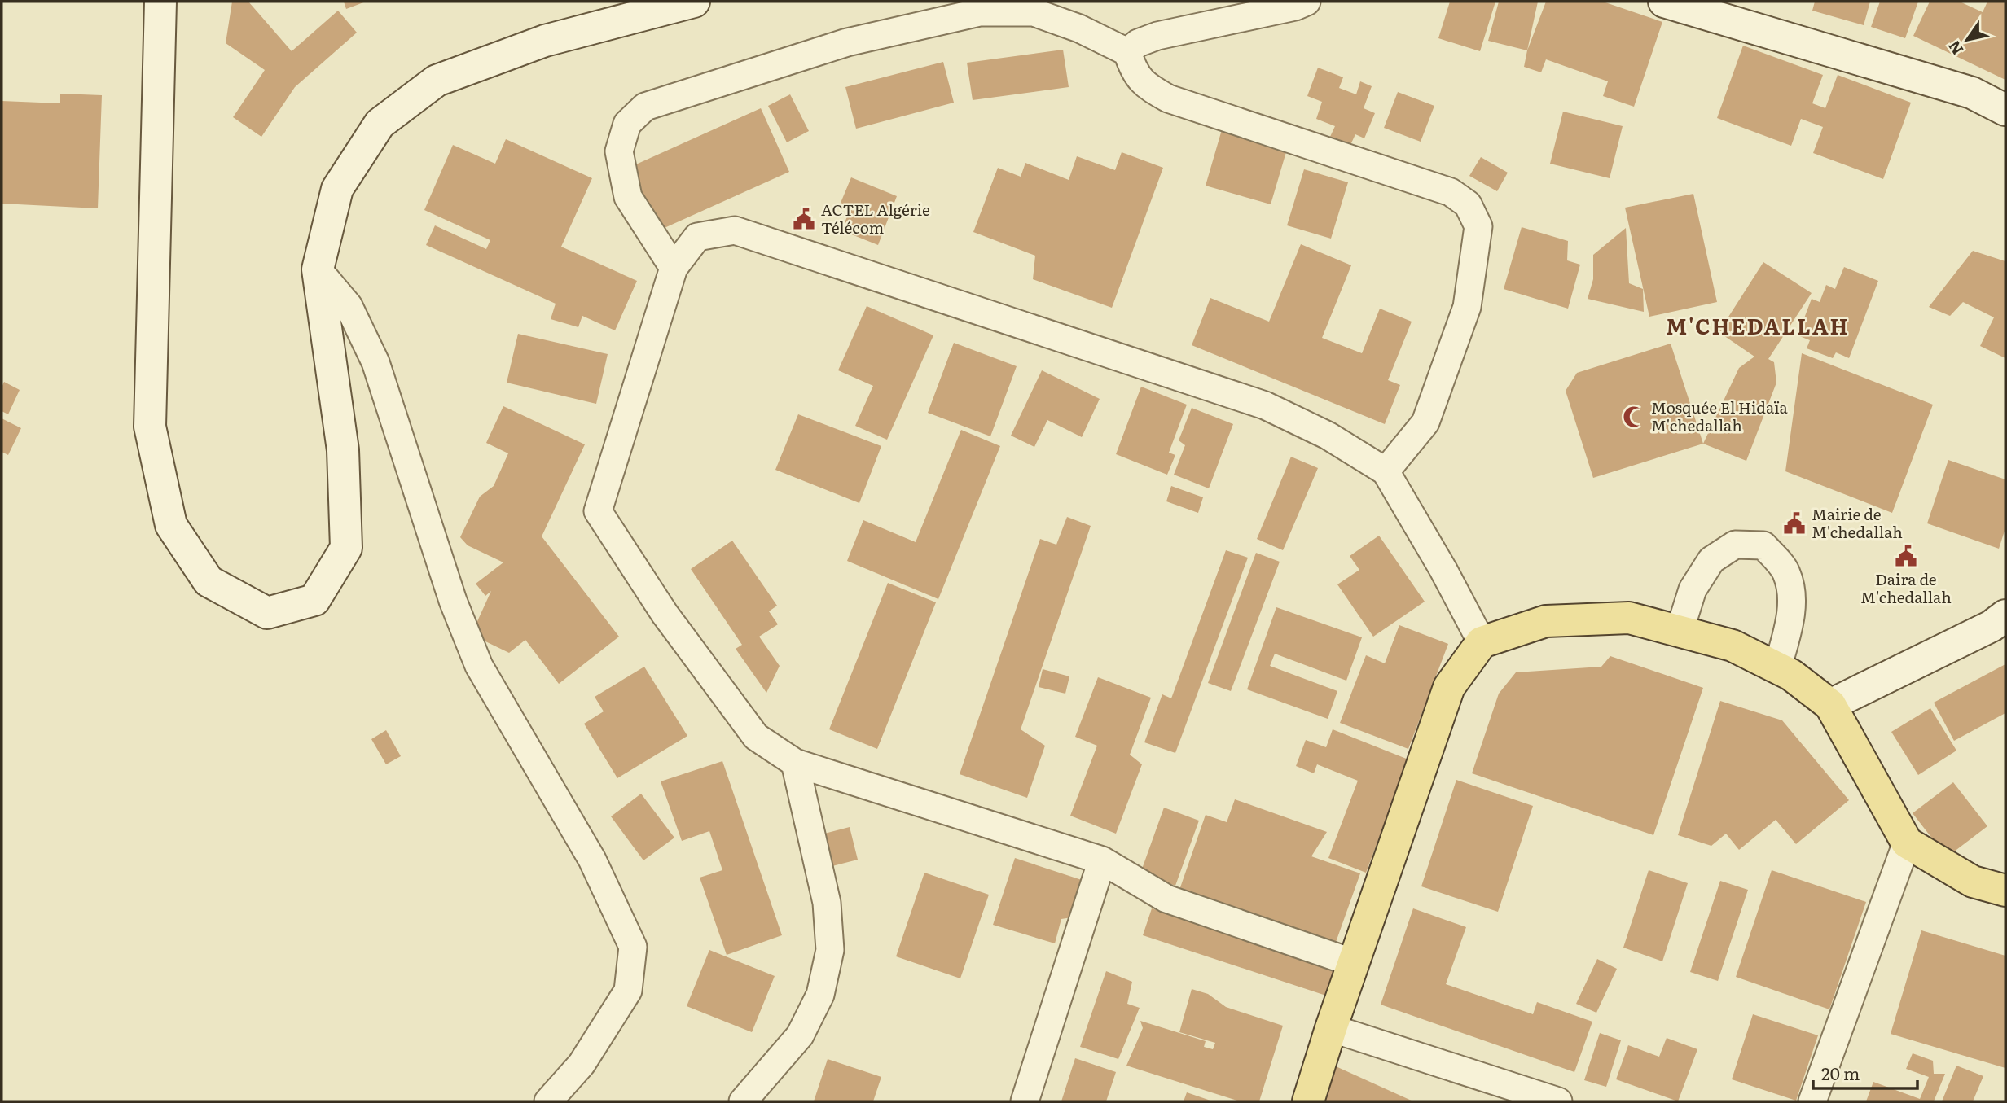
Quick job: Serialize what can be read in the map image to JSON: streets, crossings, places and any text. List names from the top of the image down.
{
  "districts": ["M'CHEDALLAH"],
  "places": {
    "public building": ["ACTEL Algérie Télécom", "Mairie de M'chedallah", "Daira de M'chedallah"],
    "mosque": ["Mosquée El Hidaïa M'chedallah"]
  },
  "scale_bar": "20 m",
  "north": "bottom left"
}
